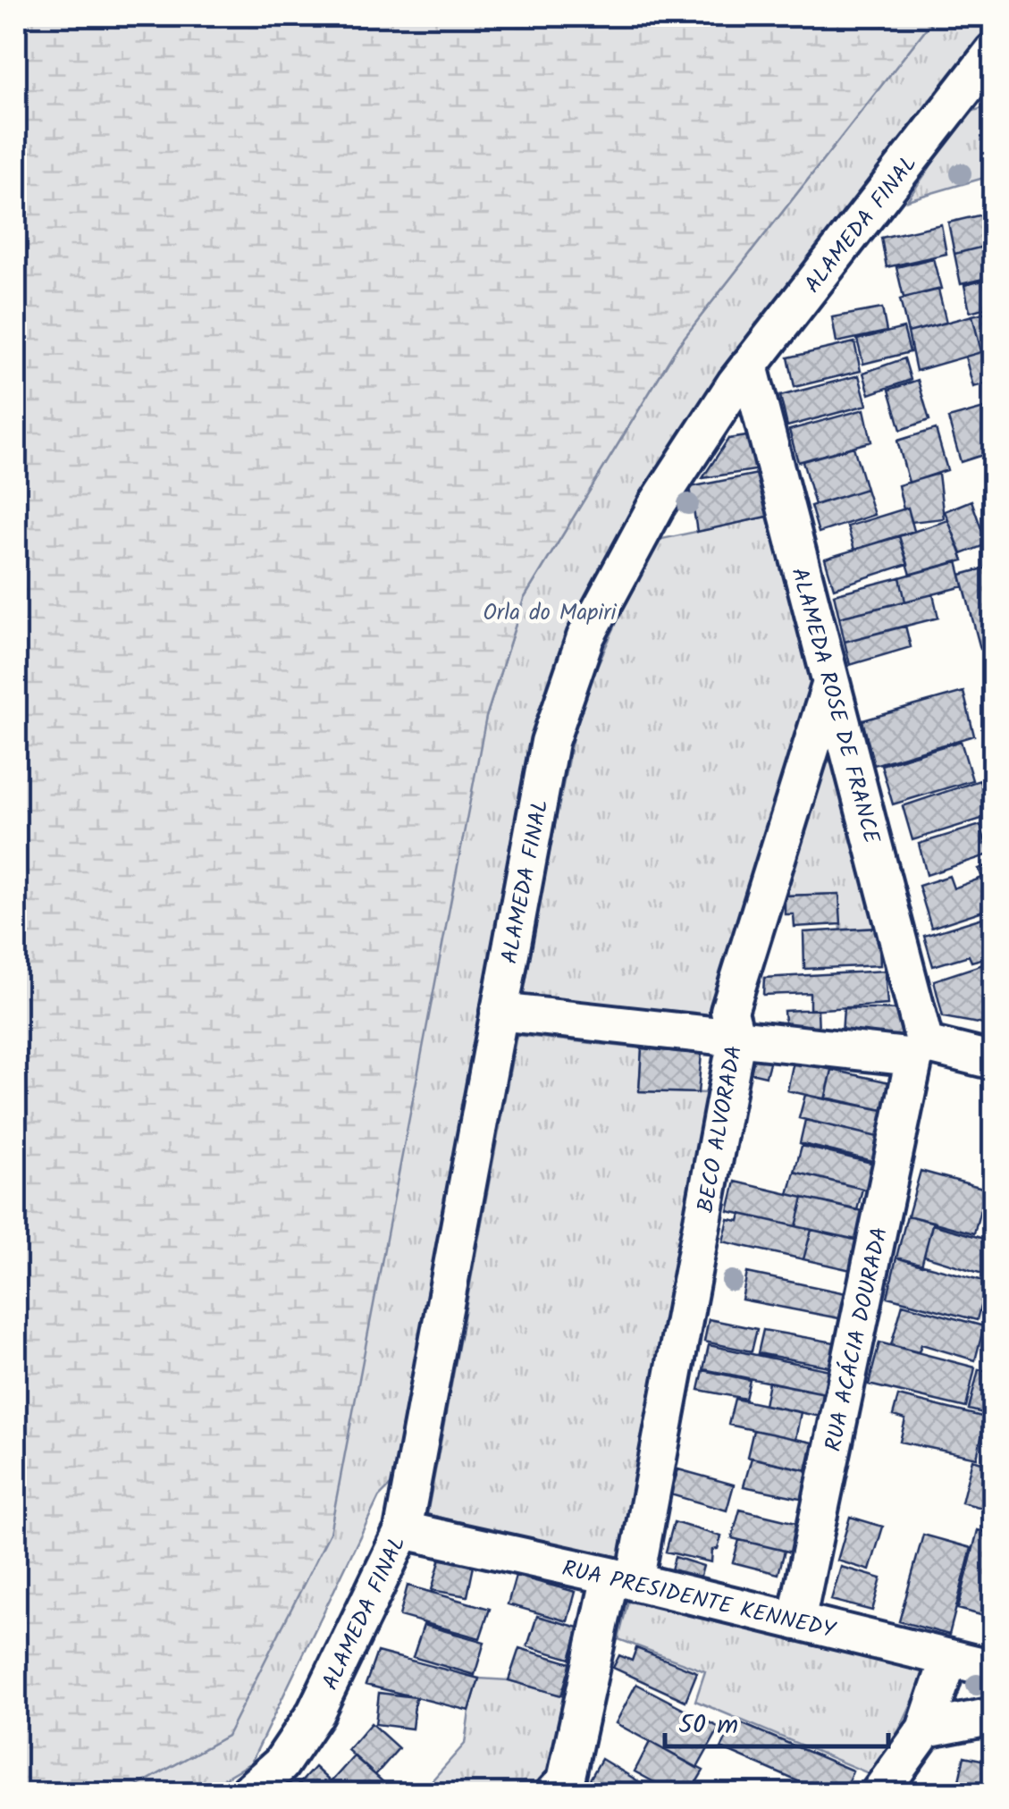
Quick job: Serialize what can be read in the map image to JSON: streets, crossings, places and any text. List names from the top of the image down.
{
  "streets": {
    "street": [
      "ALAMEDA FINAL",
      "ALAMEDA ROSE DE FRANCE",
      "BECO ALVORADA",
      "RUA ACÁCIA DOURADA",
      "RUA PRESIDENTE KENNEDY"
    ]
  },
  "crossings": [
    ["ALAMEDA FINAL", "ALAMEDA ROSE DE FRANCE"],
    ["ALAMEDA FINAL", "RUA PRESIDENTE KENNEDY"],
    ["ALAMEDA ROSE DE FRANCE", "BECO ALVORADA"],
    ["ALAMEDA ROSE DE FRANCE", "RUA ACÁCIA DOURADA"],
    ["BECO ALVORADA", "RUA PRESIDENTE KENNEDY"],
    ["RUA ACÁCIA DOURADA", "RUA PRESIDENTE KENNEDY"]
  ],
  "parks": ["Orla do Mapiri"],
  "scale_bar": "50 m"
}
